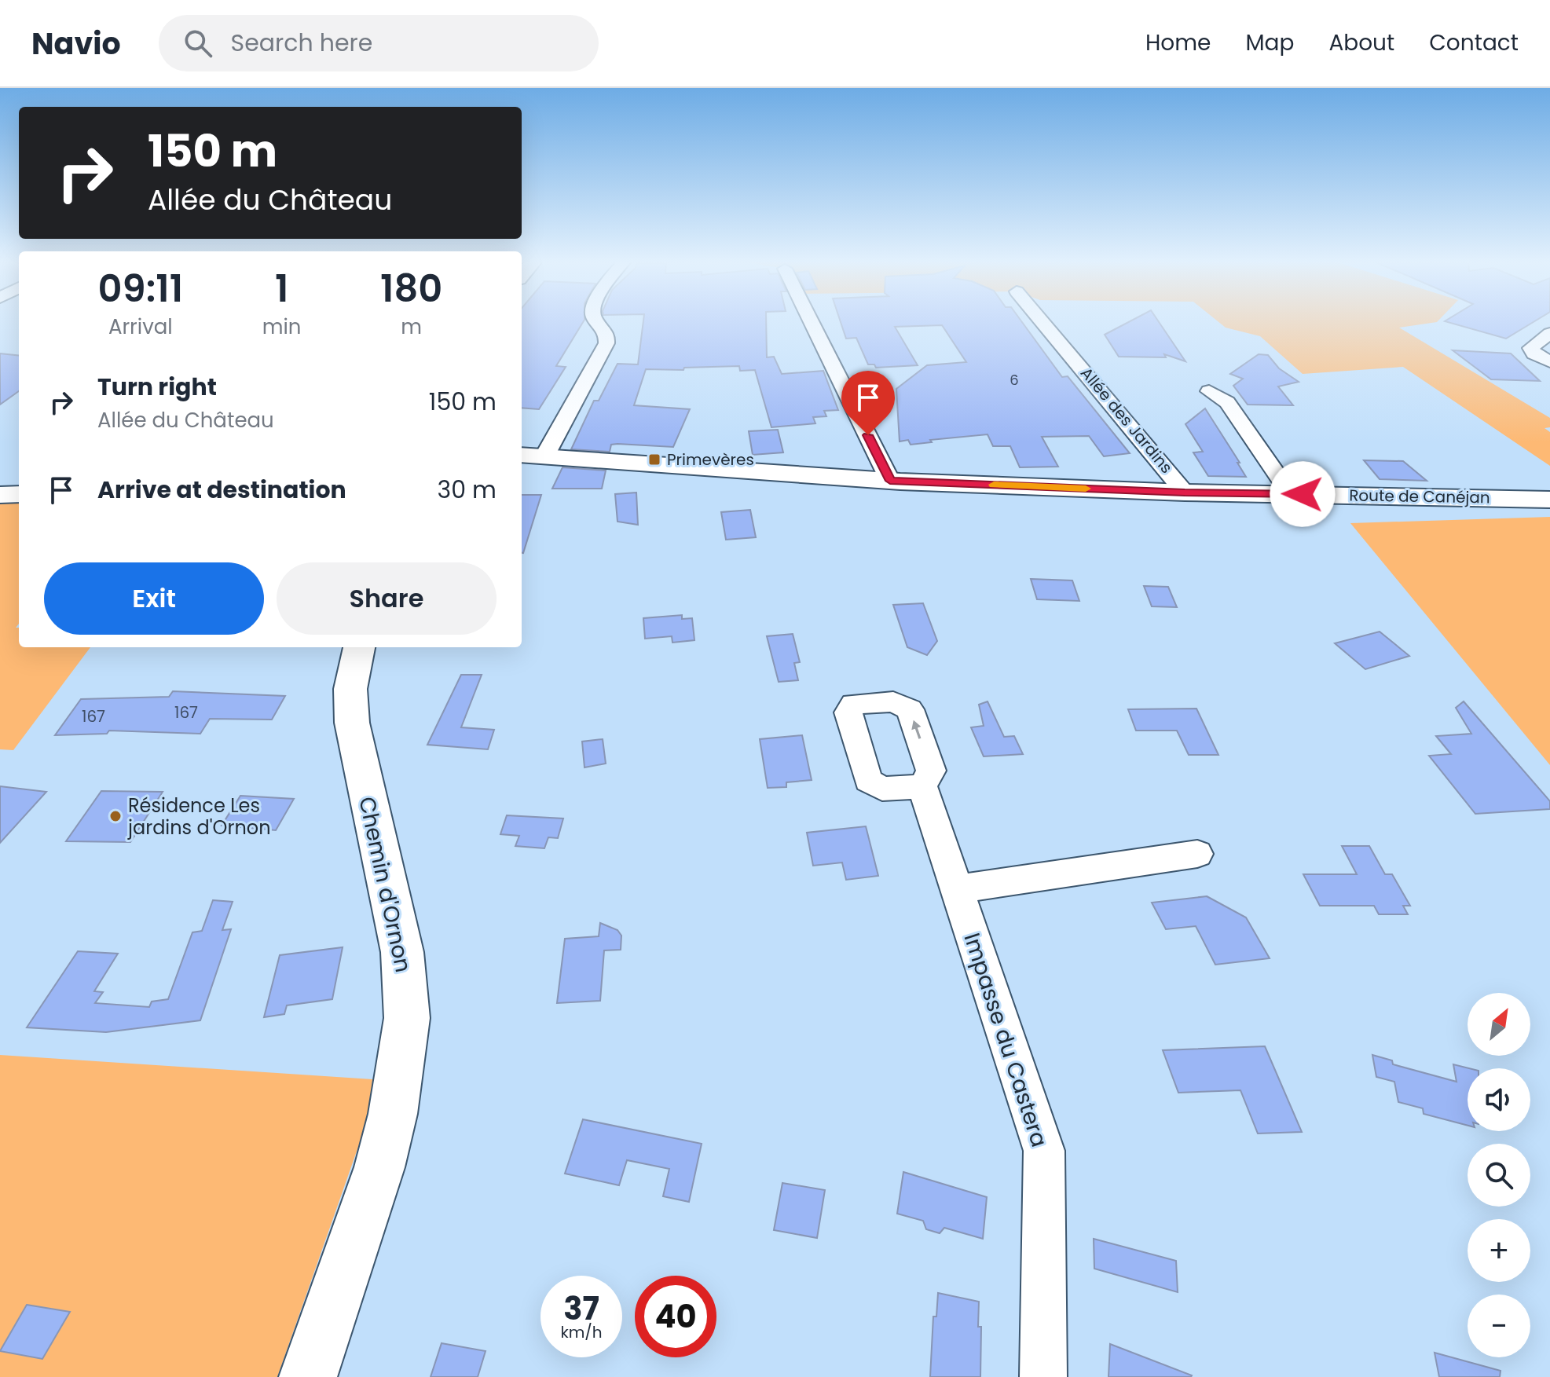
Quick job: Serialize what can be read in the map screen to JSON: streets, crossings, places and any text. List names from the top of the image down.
{
  "streets": {
    "street": [
      "Allée des Jardins",
      "Route de Canéjan",
      "Chemin d'Ornon",
      "Impasse du Castera"
    ]
  },
  "crossings": [
    ["Allée des Jardins", "Route de Canéjan"]
  ],
  "places": {
    "transit": ["Primevères"],
    "other": ["Résidence Les jardins d'Ornon"]
  },
  "house_numbers": ["6", "167", "167"],
  "north": "top right",
  "page": {
    "header": "Navio",
    "search": "Search here",
    "nav": [
      "Home",
      "Map",
      "About",
      "Contact"
    ],
    "turn": ["150 m", "Allée du Château"],
    "eta": [
      "09:11",
      "Arrival",
      "1",
      "min",
      "180",
      "m"
    ],
    "list": [
      {
        "name": "Turn right",
        "note": "Allée du Château",
        "value": "150 m"
      },
      {
        "name": "Arrive at destination",
        "value": "30 m"
      }
    ],
    "buttons": ["Exit", "Share"],
    "map_buttons": ["+", "−"],
    "speed": "37 km/h",
    "limit": "40"
  }
}
